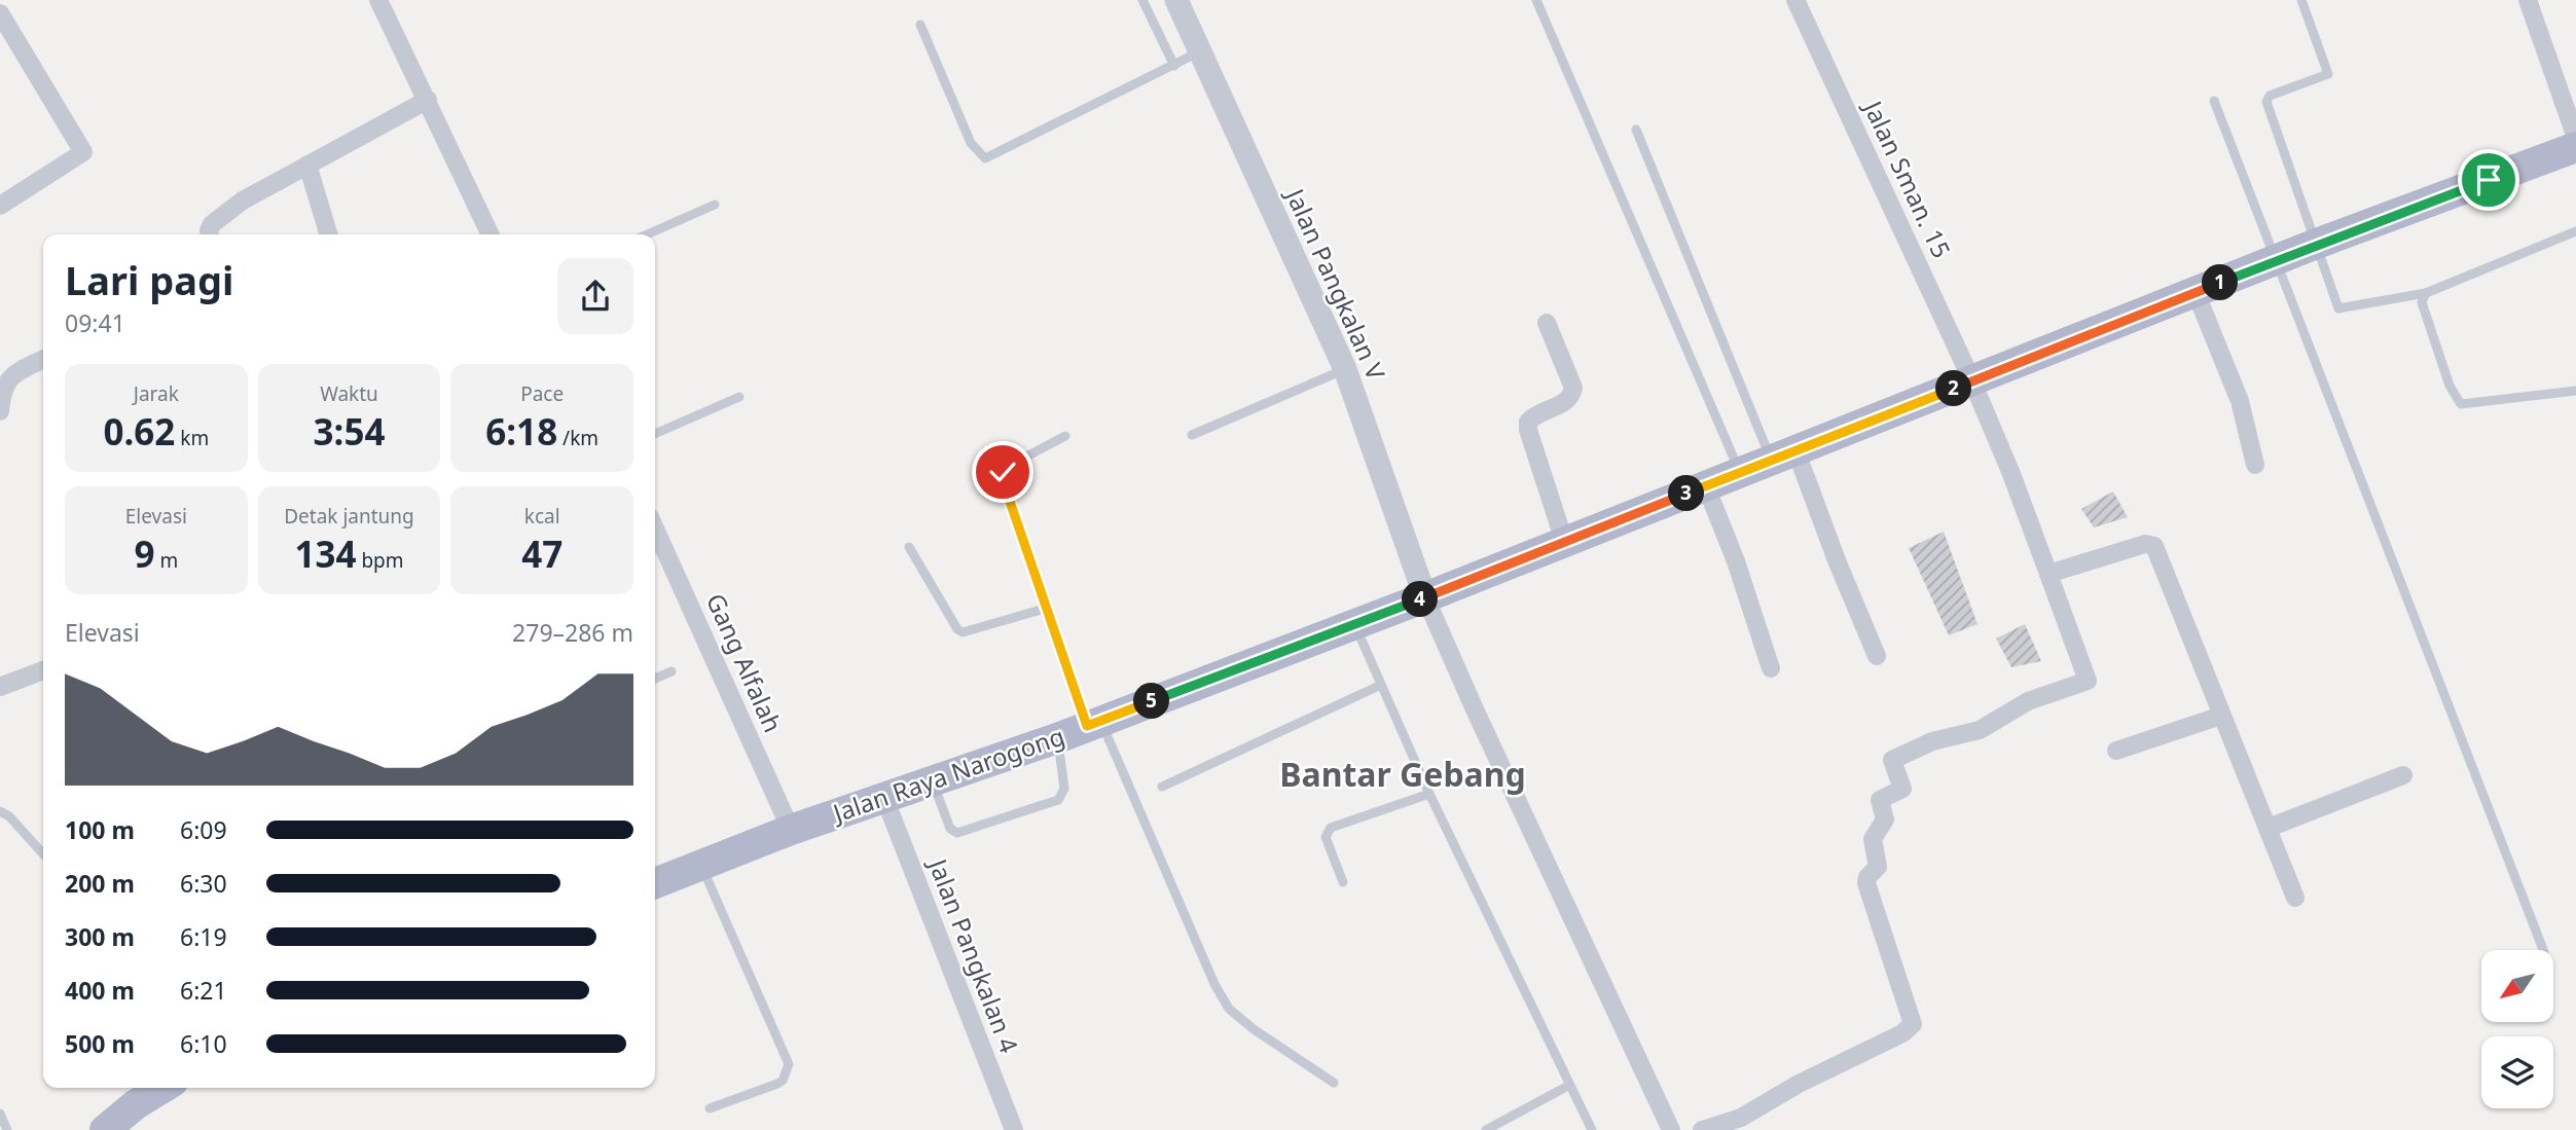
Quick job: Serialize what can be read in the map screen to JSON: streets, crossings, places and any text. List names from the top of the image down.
{
  "streets": {
    "main road": ["Jalan Raya Narogong"],
    "street": [
      "Jalan Sman. 15",
      "Jalan Pangkalan V",
      "Gang Alfalah",
      "Jalan Pangkalan 4"
    ]
  },
  "crossings": [
    ["Jalan Sman. 15", "Jalan Raya Narogong"],
    ["Jalan Pangkalan V", "Jalan Raya Narogong"],
    ["Gang Alfalah", "Jalan Raya Narogong"],
    ["Jalan Raya Narogong", "Jalan Pangkalan 4"]
  ],
  "districts": ["Bantar Gebang"],
  "north": "bottom left",
  "page": {
    "heading": ["Lari pagi", "09:41"],
    "pins": [
      "1",
      "2",
      "3",
      "4",
      "5"
    ],
    "stats": [
      ["Jarak", "0.62 km"],
      ["Waktu", "3:54"],
      ["Pace", "6:18 /km"],
      ["Elevasi", "9 m"],
      ["Detak jantung", "134 bpm"],
      ["kcal", "47"]
    ],
    "chart": ["Elevasi", "279–286 m"],
    "list": [
      {
        "name": "100 m",
        "note": "6:09"
      },
      {
        "name": "200 m",
        "note": "6:30"
      },
      {
        "name": "300 m",
        "note": "6:19"
      },
      {
        "name": "400 m",
        "note": "6:21"
      },
      {
        "name": "500 m",
        "note": "6:10"
      }
    ]
  }
}
